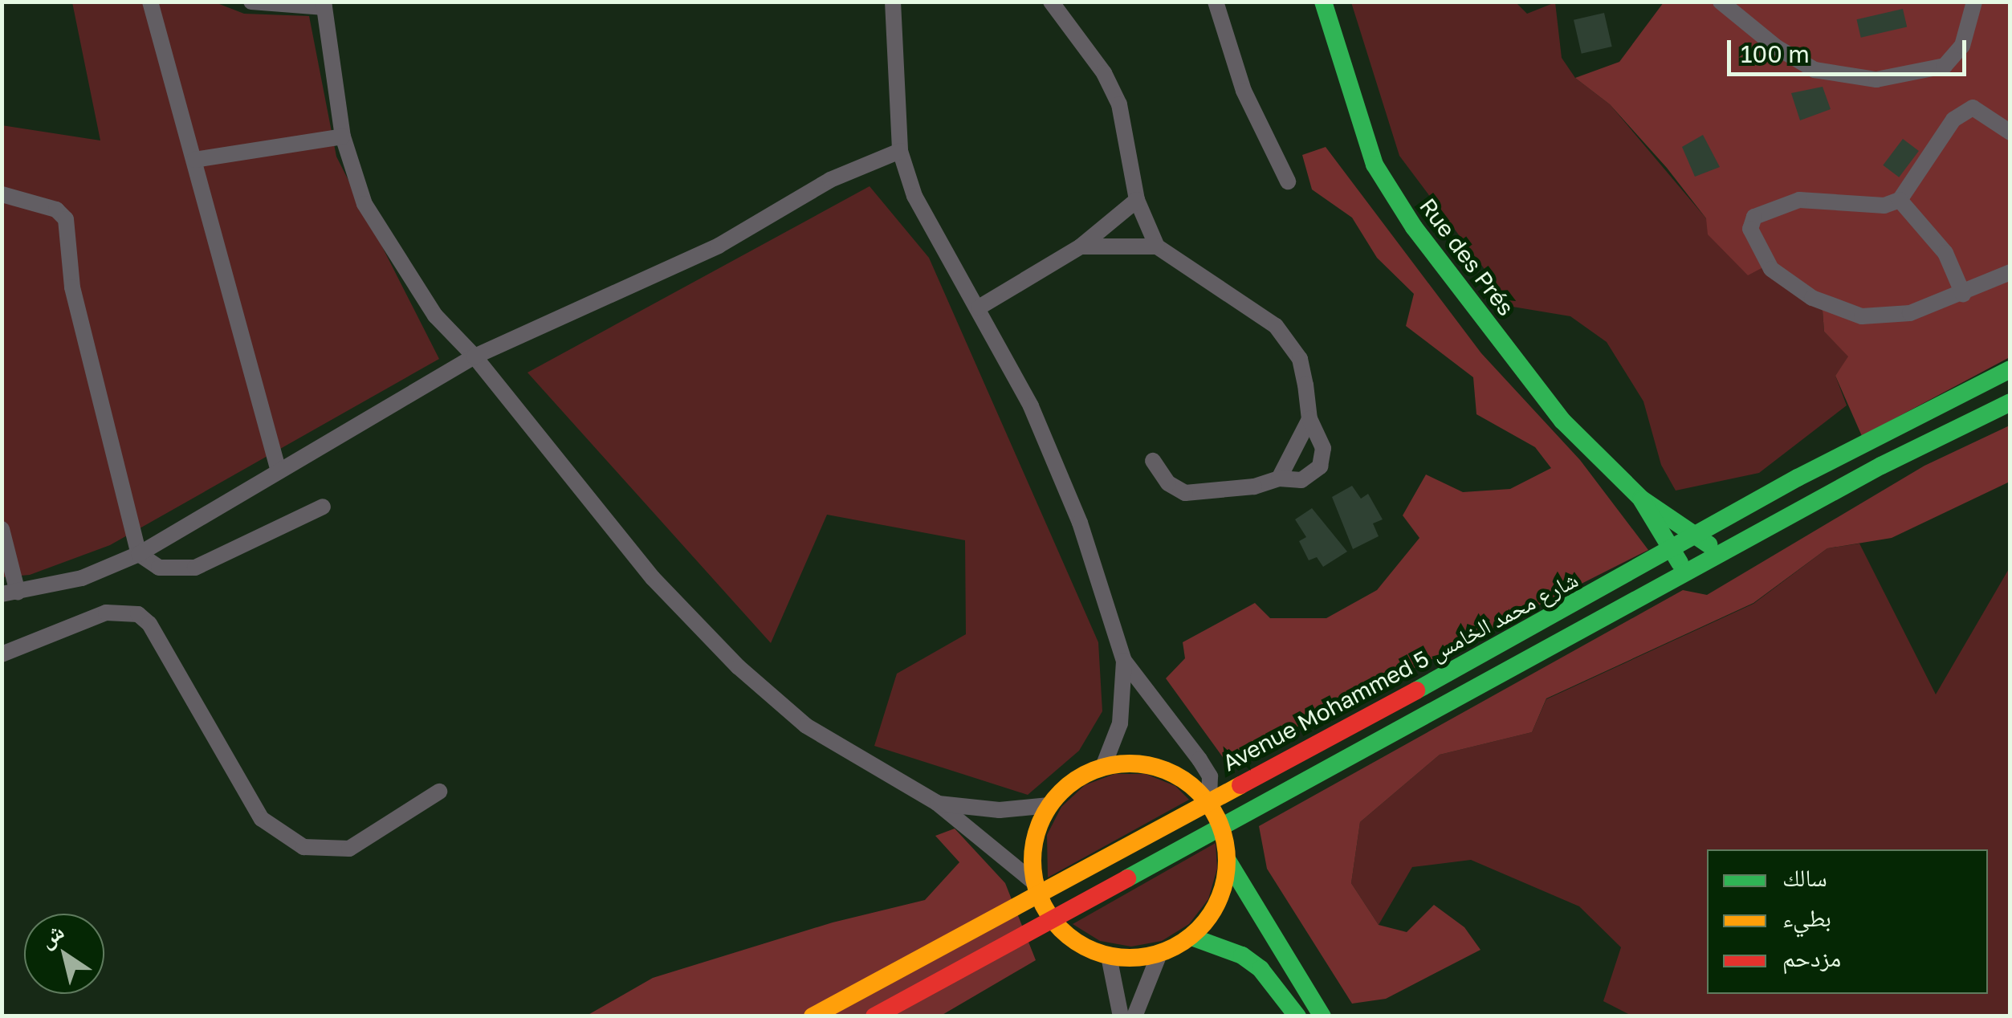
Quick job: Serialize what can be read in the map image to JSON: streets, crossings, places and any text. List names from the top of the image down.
{
  "streets": {
    "main road": ["Rue des Prés", "Avenue Mohammed 5 شارع محمد الخامس"]
  },
  "crossings": [
    ["Rue des Prés", "Avenue Mohammed 5 شارع محمد الخامس"]
  ],
  "legend": ["سالك", "بطيء", "مزدحم"],
  "scale_bar": "100 m",
  "north": "top left"
}
